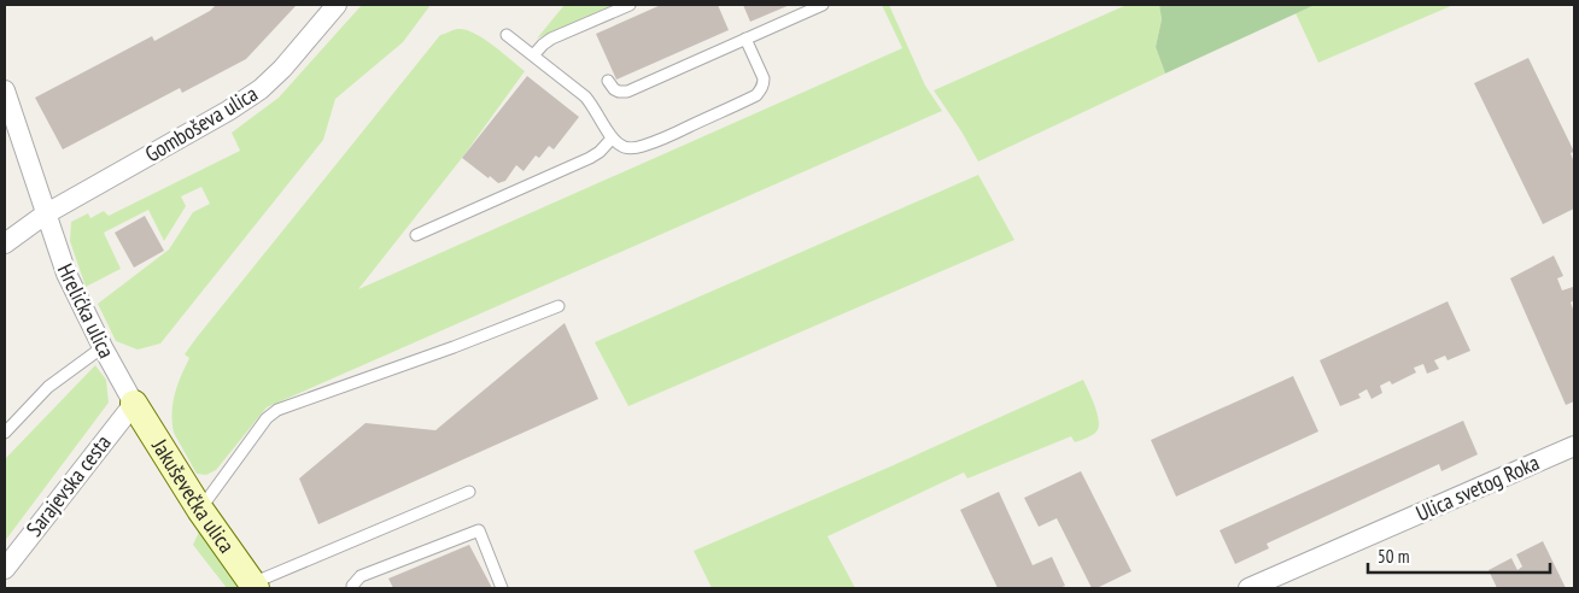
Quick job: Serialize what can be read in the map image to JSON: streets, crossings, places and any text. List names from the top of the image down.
{
  "streets": {
    "main road": ["Jakuševečka ulica"],
    "street": [
      "Gomboševa ulica",
      "Hrelićka ulica",
      "Sarajevska cesta",
      "Ulica svetog Roka"
    ]
  },
  "crossings": [
    ["Gomboševa ulica", "Hrelićka ulica"],
    ["Hrelićka ulica", "Sarajevska cesta"],
    ["Hrelićka ulica", "Jakuševečka ulica"],
    ["Sarajevska cesta", "Jakuševečka ulica"]
  ],
  "scale_bar": "50 m"
}
